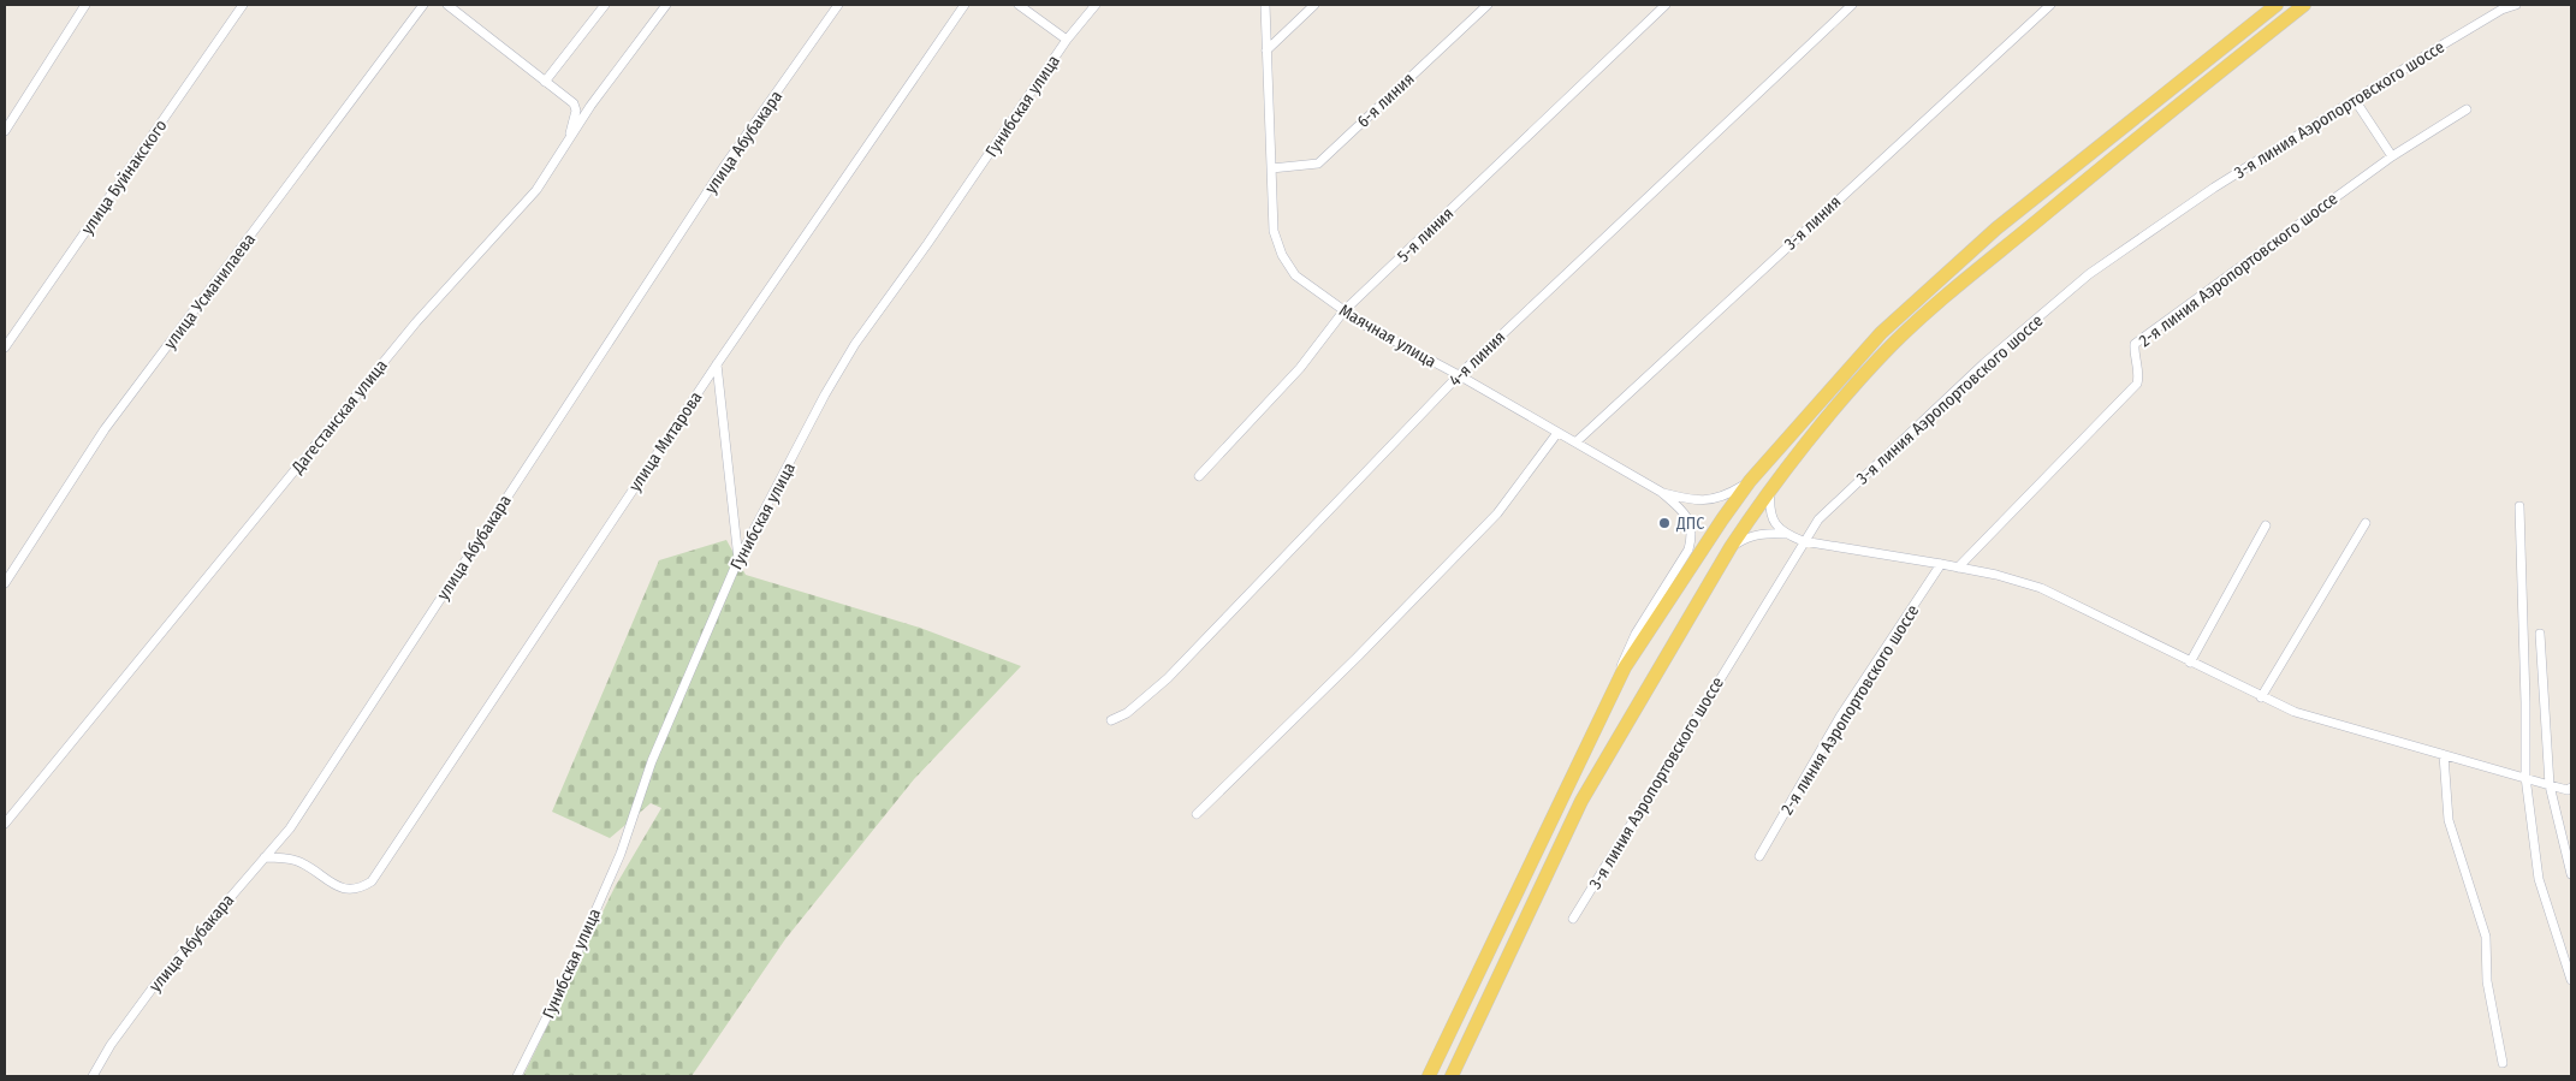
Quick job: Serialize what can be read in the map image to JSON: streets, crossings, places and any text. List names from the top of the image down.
{
  "streets": {
    "street": [
      "6-я линия",
      "Гунибская улица",
      "3-я линия Аэропортовского шоссе",
      "улица Абубакара",
      "улица Буйнакского",
      "3-я линия",
      "5-я линия",
      "2-я линия Аэропортовского шоссе",
      "улица Усманилаева",
      "Маячная улица",
      "4-я линия",
      "Дагестанская улица",
      "улица Митарова"
    ]
  },
  "crossings": [
    ["6-я линия", "Маячная улица"],
    ["улица Абубакара", "улица Митарова"],
    ["3-я линия", "Маячная улица"],
    ["5-я линия", "Маячная улица"],
    ["Маячная улица", "4-я линия"]
  ],
  "places": ["ДПС"]
}
